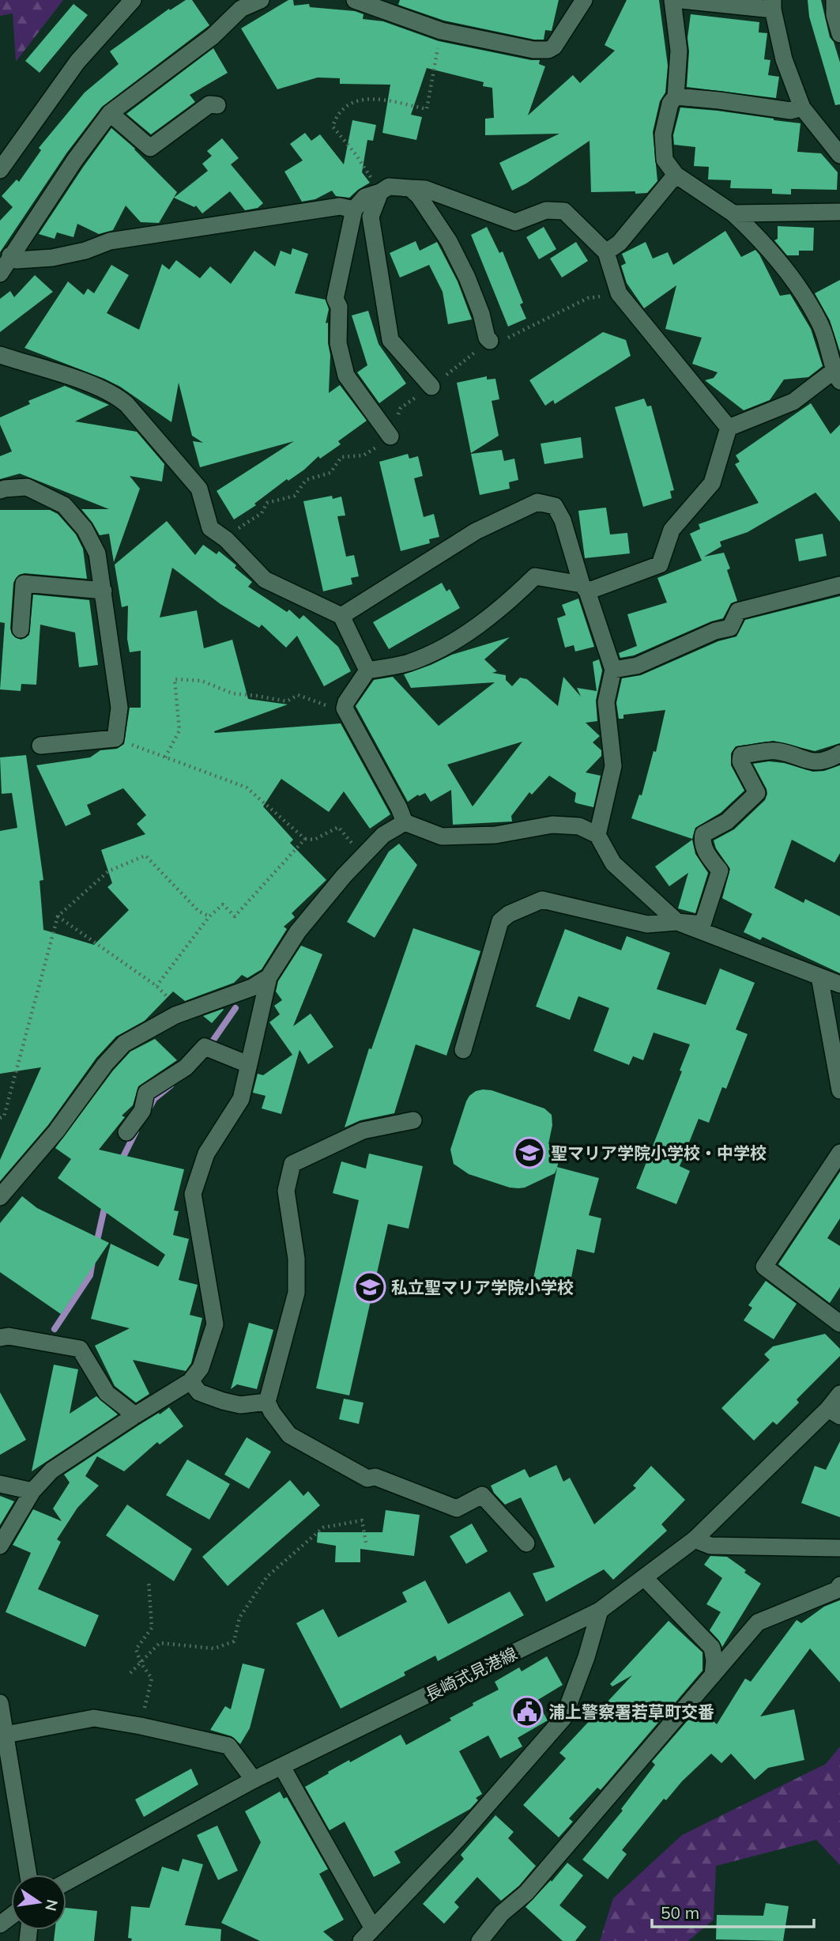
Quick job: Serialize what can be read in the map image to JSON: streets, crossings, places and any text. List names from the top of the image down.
{
  "streets": {
    "street": ["長崎式見港線"]
  },
  "places": {
    "school or university": ["聖マリア学院小学校・中学校", "私立聖マリア学院小学校"],
    "public building": ["浦上警察署若草町交番"]
  },
  "scale_bar": "50 m",
  "north": "right"
}
